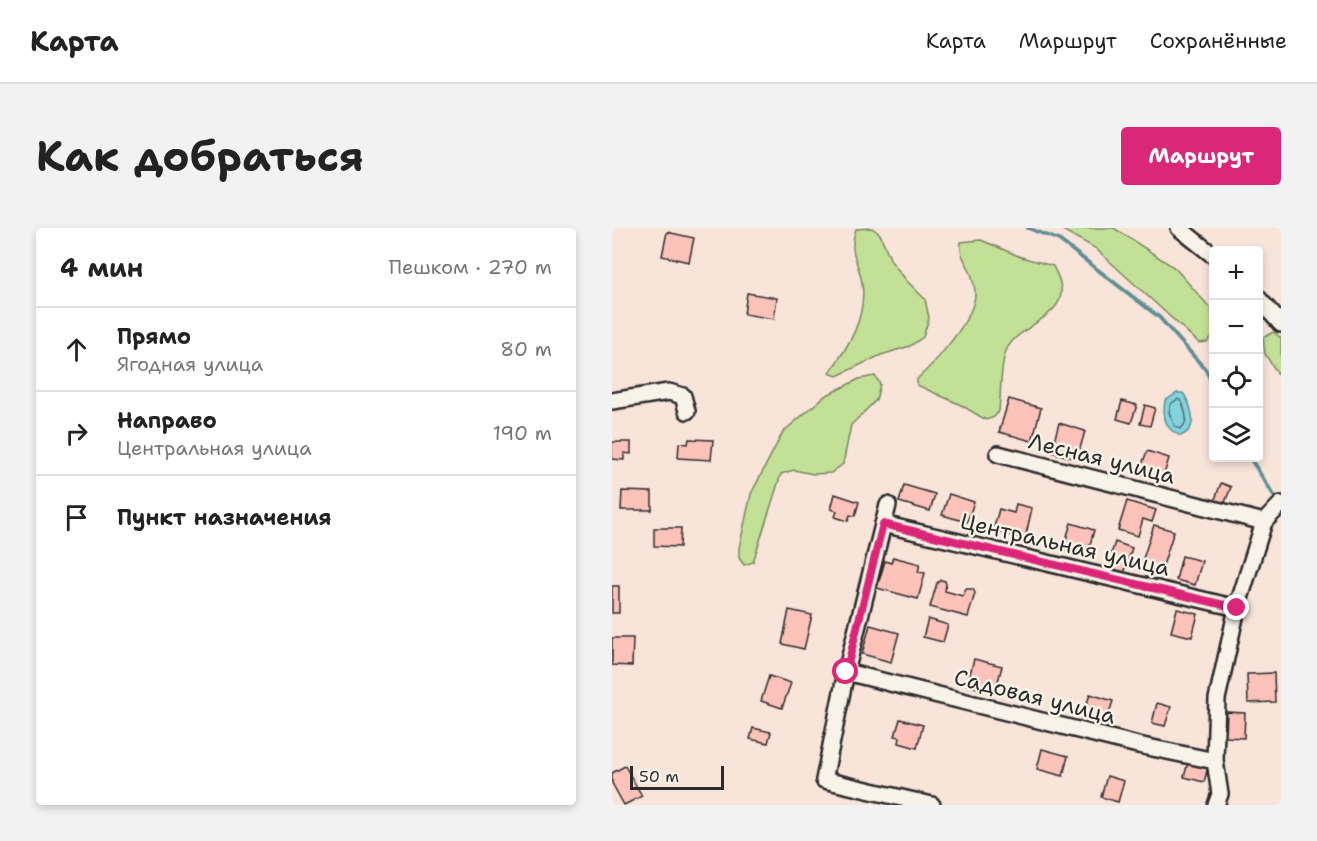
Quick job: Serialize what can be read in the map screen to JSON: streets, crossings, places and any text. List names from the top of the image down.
{
  "streets": {
    "street": ["Лесная улица", "Центральная улица", "Садовая улица"]
  },
  "scale_bar": "50 m",
  "page": {
    "header": "Карта",
    "nav": ["Карта", "Маршрут", "Сохранённые"],
    "buttons": "Маршрут",
    "title": "Как добраться",
    "heading": ["4 мин", "Пешком · 270 m"],
    "map_buttons": ["+", "−"],
    "list": [
      ["Прямо", "Ягодная улица", "80 m"],
      ["Направо", "Центральная улица", "190 m"],
      "Пункт назначения"
    ],
    "scale": "50 m"
  }
}
